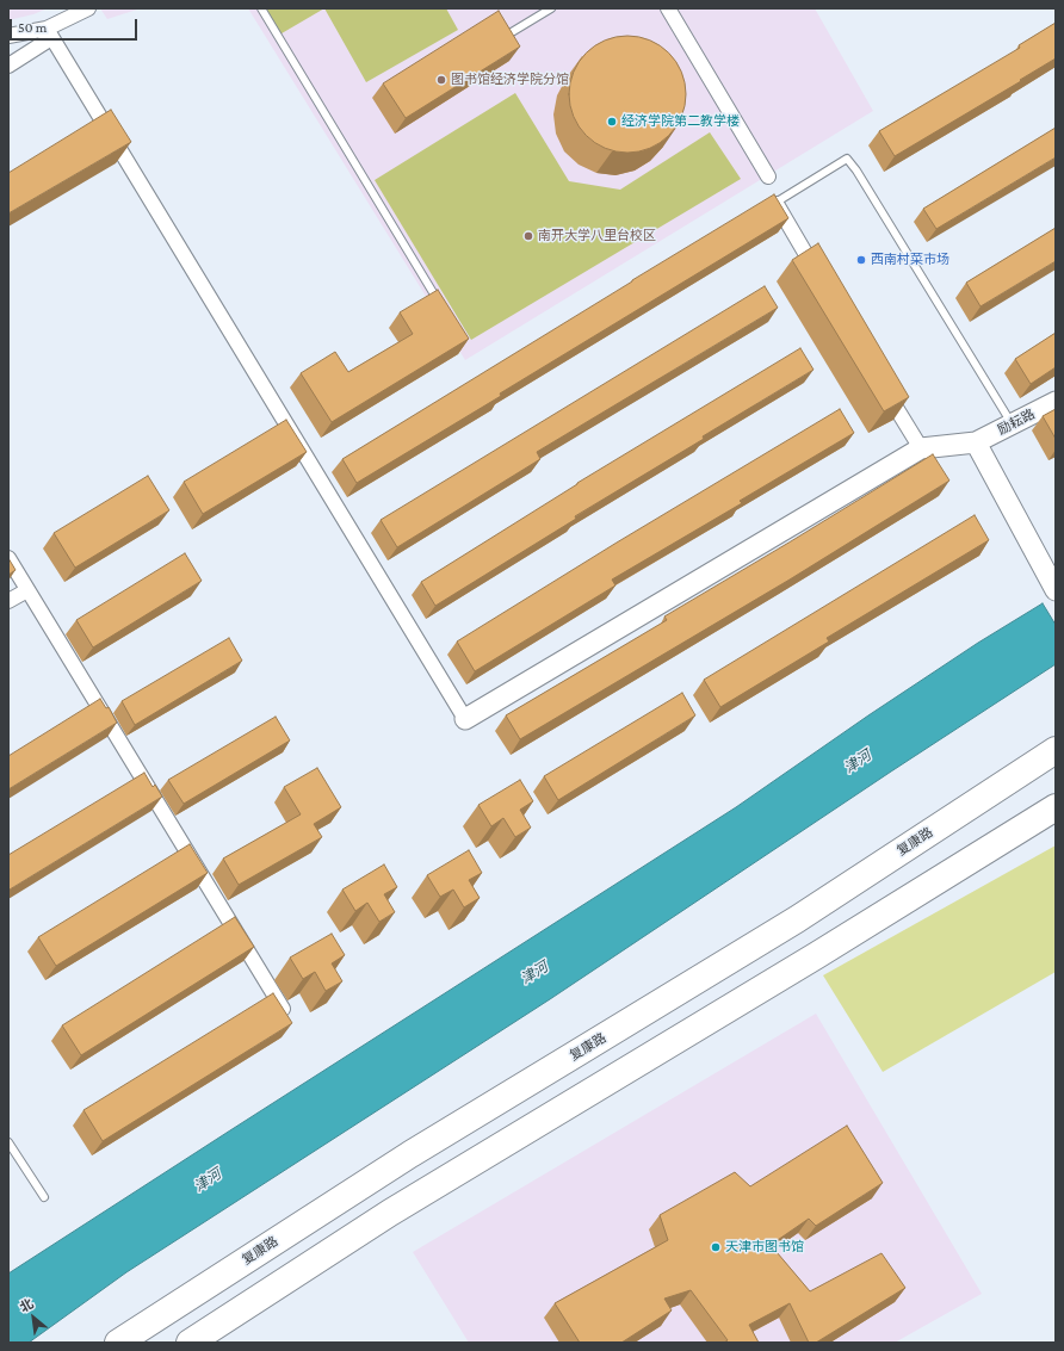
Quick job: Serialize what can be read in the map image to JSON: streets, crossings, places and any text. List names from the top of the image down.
{
  "streets": {
    "highway": ["复康路"],
    "street": ["励耘路"]
  },
  "water": ["津河"],
  "places": [
    "图书馆经济学院分馆",
    "经济学院第二教学楼",
    "南开大学八里台校区",
    "西南村菜市场",
    "天津市图书馆"
  ],
  "scale_bar": "50 m",
  "north": "top left"
}
